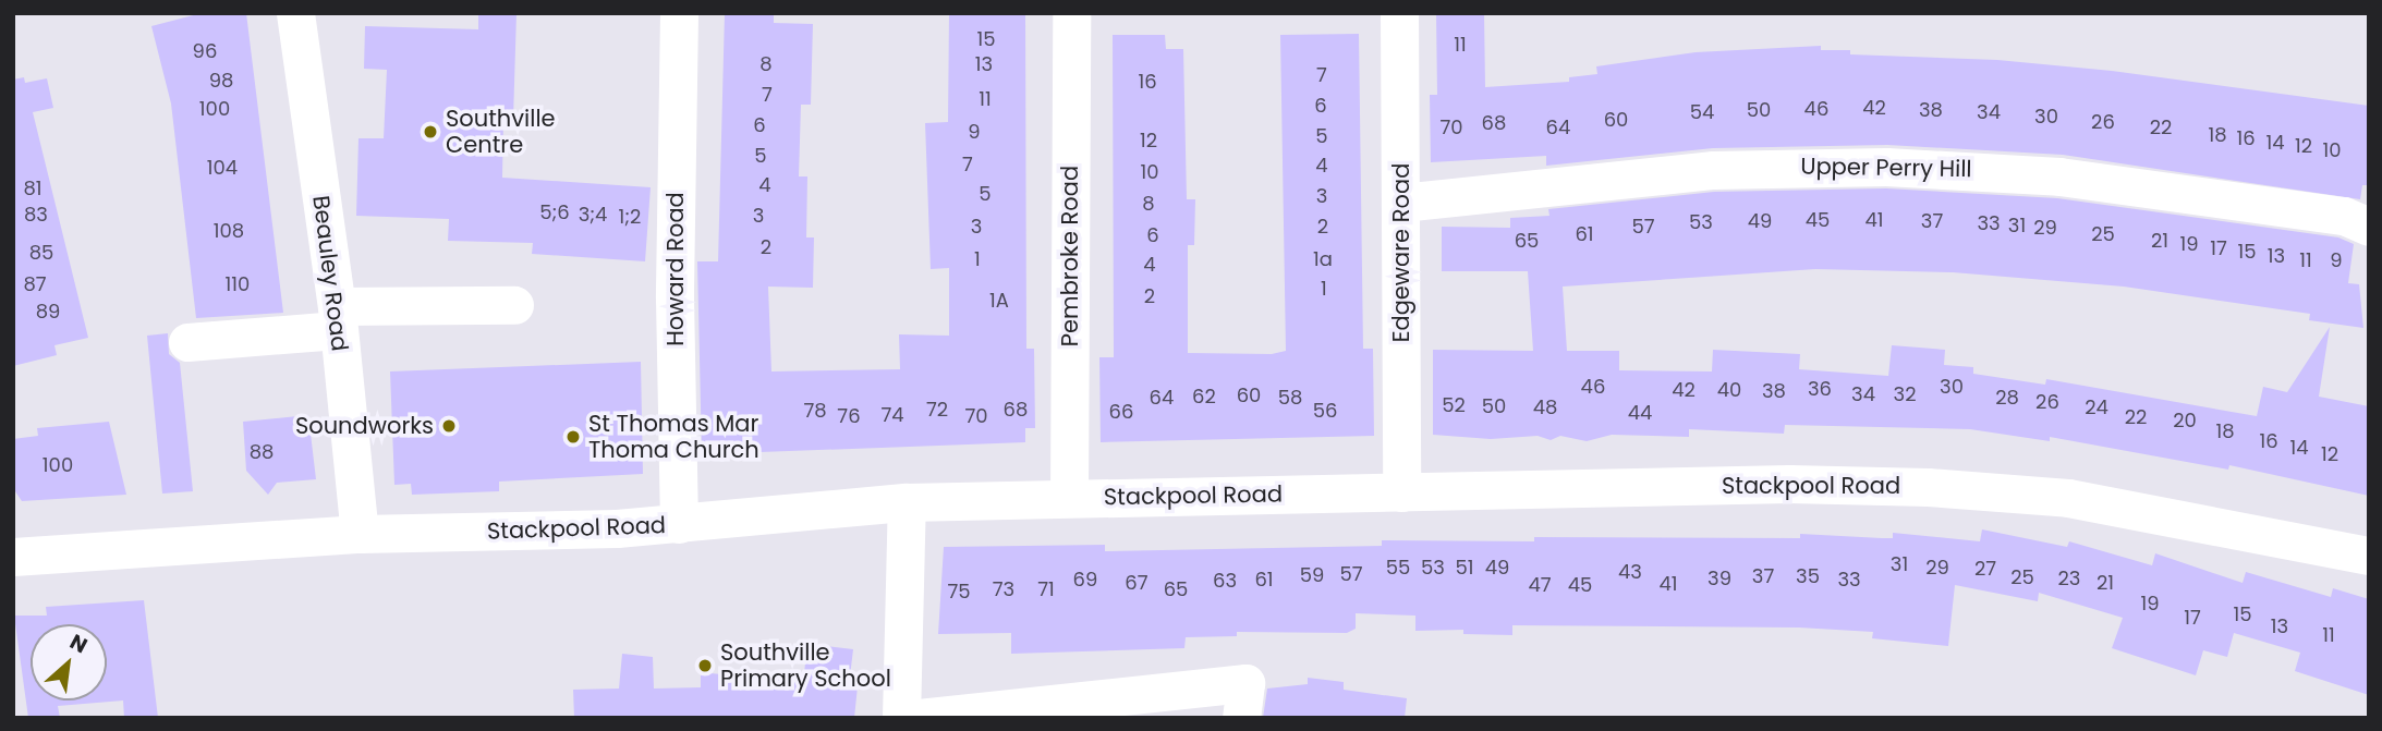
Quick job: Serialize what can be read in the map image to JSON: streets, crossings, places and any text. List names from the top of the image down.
{
  "streets": {
    "street": [
      "Upper Perry Hill",
      "Edgeware Road",
      "Pembroke Road",
      "Howard Road",
      "Beauley Road",
      "Stackpool Road"
    ]
  },
  "crossings": [
    ["Upper Perry Hill", "Edgeware Road"],
    ["Edgeware Road", "Stackpool Road"],
    ["Pembroke Road", "Stackpool Road"],
    ["Howard Road", "Stackpool Road"],
    ["Beauley Road", "Stackpool Road"]
  ],
  "places": [
    "Southville Centre",
    "Soundworks",
    "St Thomas Mar Thoma Church",
    "Southville Primary School"
  ],
  "house_numbers": [
    "15",
    "11",
    "96",
    "8",
    "13",
    "7",
    "98",
    "16",
    "7",
    "11",
    "6",
    "42",
    "100",
    "46",
    "50",
    "38",
    "54",
    "34",
    "30",
    "60",
    "26",
    "68",
    "6",
    "70",
    "64",
    "22",
    "9",
    "18",
    "5",
    "16",
    "12",
    "14",
    "12",
    "10",
    "5",
    "7",
    "4",
    "104",
    "10",
    "4",
    "81",
    "5",
    "3",
    "8",
    "5;6",
    "83",
    "3;4",
    "3",
    "1;2",
    "45",
    "41",
    "49",
    "37",
    "53",
    "33",
    "31",
    "3",
    "2",
    "57",
    "29",
    "108",
    "61",
    "25",
    "6",
    "65",
    "21",
    "19",
    "2",
    "17",
    "15",
    "85",
    "13",
    "1",
    "1a",
    "11",
    "9",
    "4",
    "87",
    "110",
    "1",
    "2",
    "1A",
    "89",
    "46",
    "30",
    "36",
    "42",
    "40",
    "38",
    "34",
    "32",
    "60",
    "62",
    "64",
    "58",
    "28",
    "26",
    "52",
    "50",
    "48",
    "24",
    "72",
    "68",
    "78",
    "56",
    "66",
    "44",
    "74",
    "76",
    "70",
    "22",
    "20",
    "18",
    "16",
    "14",
    "88",
    "12",
    "100",
    "31",
    "55",
    "53",
    "51",
    "49",
    "29",
    "27",
    "43",
    "57",
    "59",
    "37",
    "35",
    "25",
    "39",
    "23",
    "69",
    "61",
    "33",
    "63",
    "67",
    "21",
    "41",
    "47",
    "45",
    "73",
    "71",
    "65",
    "75",
    "19",
    "15",
    "17",
    "13",
    "11"
  ],
  "north": "top right"
}
